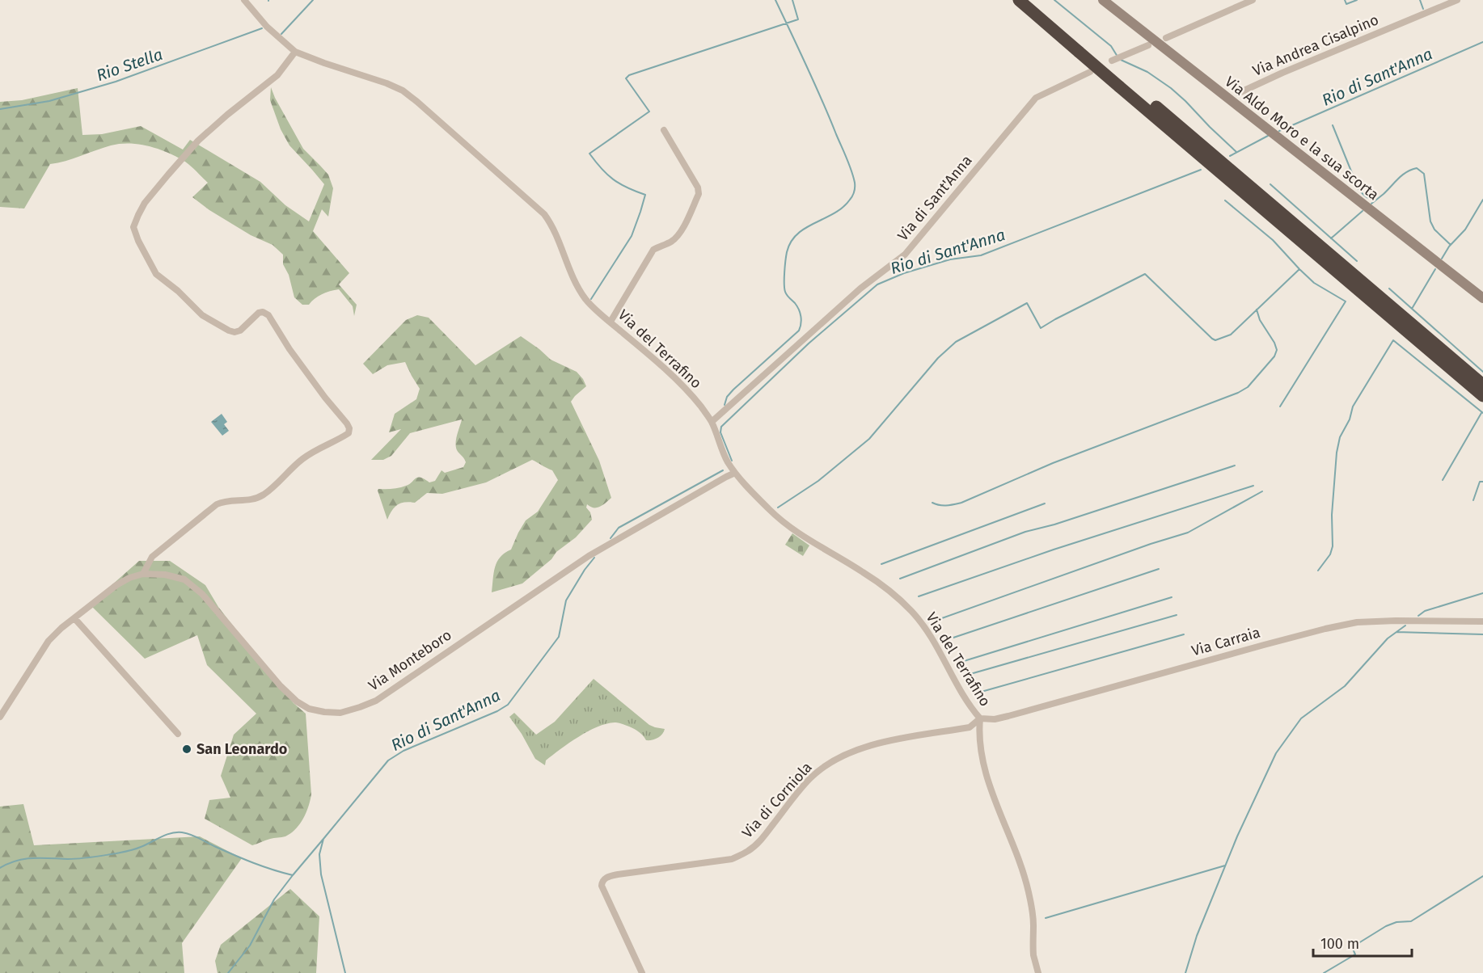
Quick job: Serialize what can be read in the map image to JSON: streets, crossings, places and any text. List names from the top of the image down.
{
  "streets": {
    "main road": ["Via Aldo Moro e la sua scorta"],
    "street": [
      "Via Andrea Cisalpino",
      "Via di Sant'Anna",
      "Via del Terrafino",
      "Via Carraia",
      "Via Monteboro",
      "Via di Corniola"
    ]
  },
  "crossings": [
    ["Via di Sant'Anna", "Via del Terrafino"],
    ["Via del Terrafino", "Via Carraia"],
    ["Via del Terrafino", "Via Monteboro"],
    ["Via del Terrafino", "Via di Corniola"],
    ["Via Carraia", "Via di Corniola"]
  ],
  "water": ["Rio Stella", "Rio di Sant'Anna"],
  "places": ["San Leonardo"],
  "scale_bar": "100 m"
}
